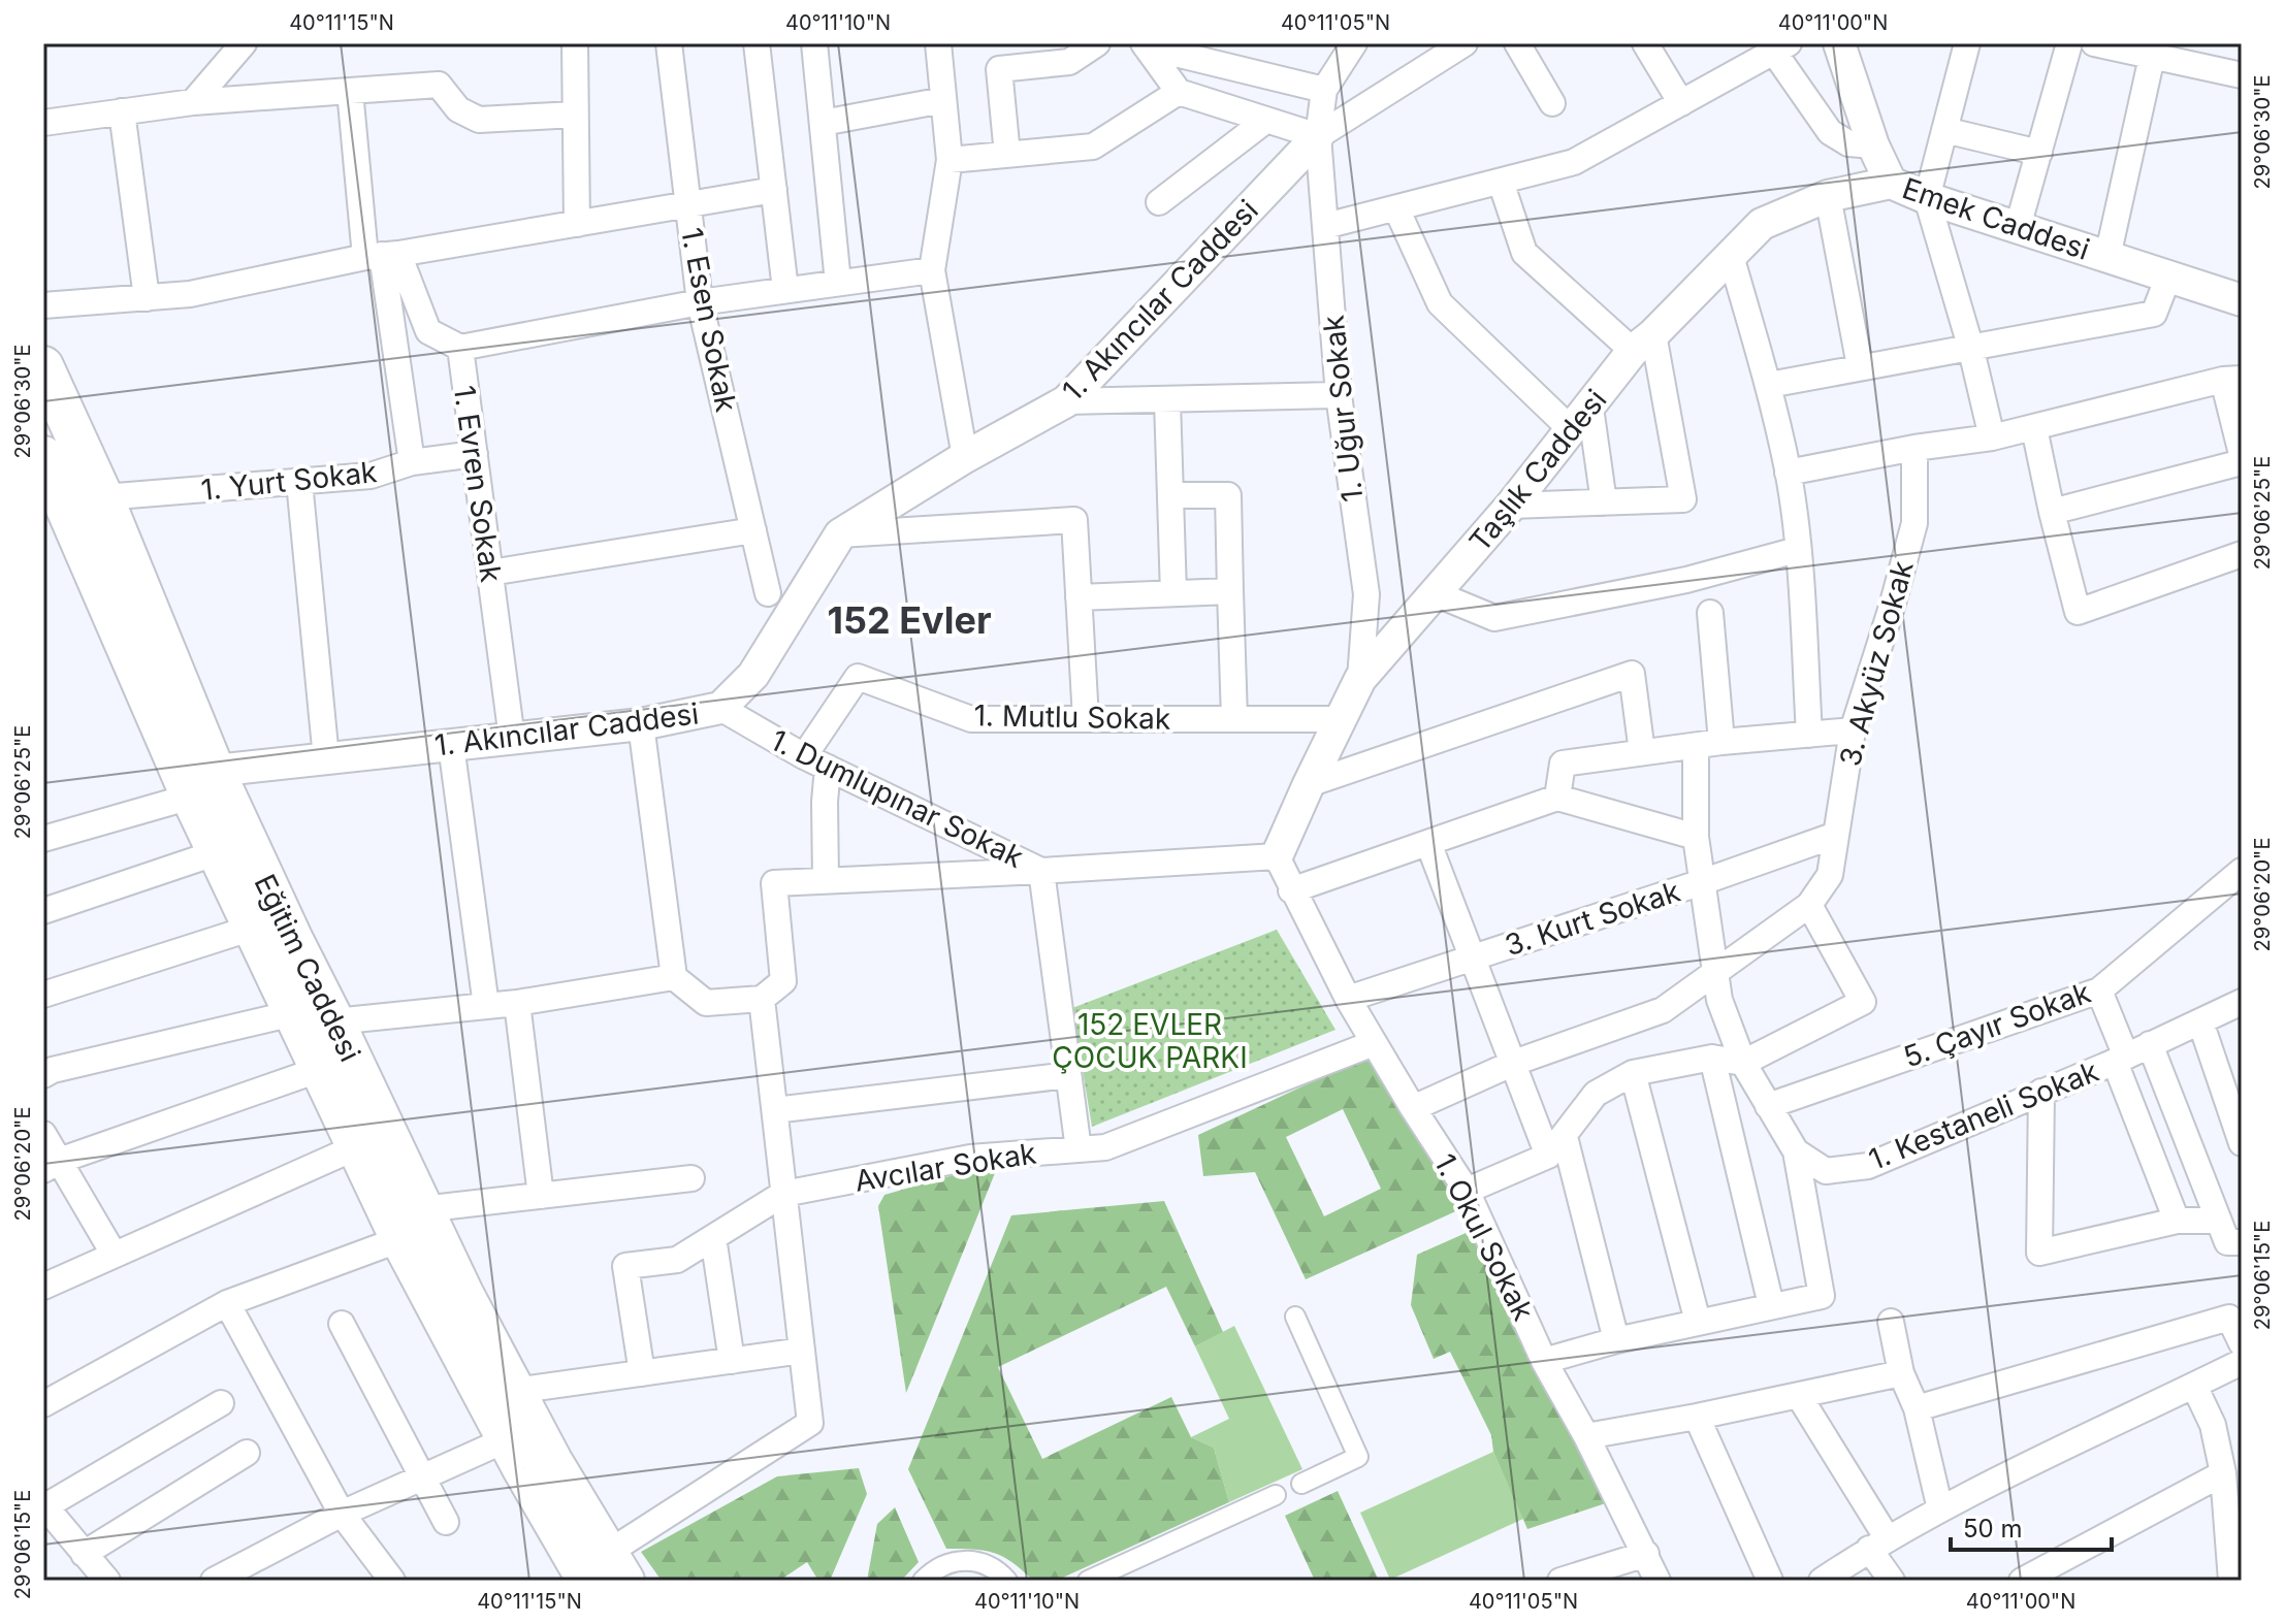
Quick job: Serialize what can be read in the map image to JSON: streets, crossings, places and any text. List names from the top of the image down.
{
  "streets": {
    "main road": ["Eğitim Caddesi"],
    "street": [
      "Emek Caddesi",
      "1. Akıncılar Caddesi",
      "1. Esen Sokak",
      "1. Uğur Sokak",
      "Taşlık Caddesi",
      "1. Yurt Sokak",
      "1. Evren Sokak",
      "3. Akyüz Sokak",
      "1. Mutlu Sokak",
      "1. Dumlupınar Sokak",
      "3. Kurt Sokak",
      "5. Çayır Sokak",
      "1. Kestaneli Sokak",
      "Avcılar Sokak",
      "1. Okul Sokak"
    ]
  },
  "crossings": [
    ["Emek Caddesi", "Taşlık Caddesi"],
    ["1. Akıncılar Caddesi", "1. Uğur Sokak"],
    ["1. Akıncılar Caddesi", "1. Evren Sokak"],
    ["1. Akıncılar Caddesi", "1. Dumlupınar Sokak"],
    ["1. Akıncılar Caddesi", "Eğitim Caddesi"],
    ["1. Uğur Sokak", "Taşlık Caddesi"],
    ["Taşlık Caddesi", "1. Mutlu Sokak"],
    ["Taşlık Caddesi", "1. Dumlupınar Sokak"],
    ["Taşlık Caddesi", "1. Okul Sokak"],
    ["1. Yurt Sokak", "1. Evren Sokak"],
    ["1. Yurt Sokak", "Eğitim Caddesi"],
    ["3. Akyüz Sokak", "3. Kurt Sokak"],
    ["3. Akyüz Sokak", "1. Okul Sokak"],
    ["1. Mutlu Sokak", "1. Dumlupınar Sokak"],
    ["1. Dumlupınar Sokak", "1. Okul Sokak"],
    ["3. Kurt Sokak", "1. Okul Sokak"],
    ["Avcılar Sokak", "1. Okul Sokak"]
  ],
  "districts": ["152 Evler"],
  "parks": ["152 EVLER ÇOCUK PARKI"],
  "scale_bar": "50 m",
  "coordinates": [
    "40°11'15\"N",
    "40°11'10\"N",
    "40°11'05\"N",
    "40°11'00\"N",
    "29°06'30\"E",
    "29°06'25\"E",
    "29°06'20\"E",
    "29°06'15\"E"
  ]
}
